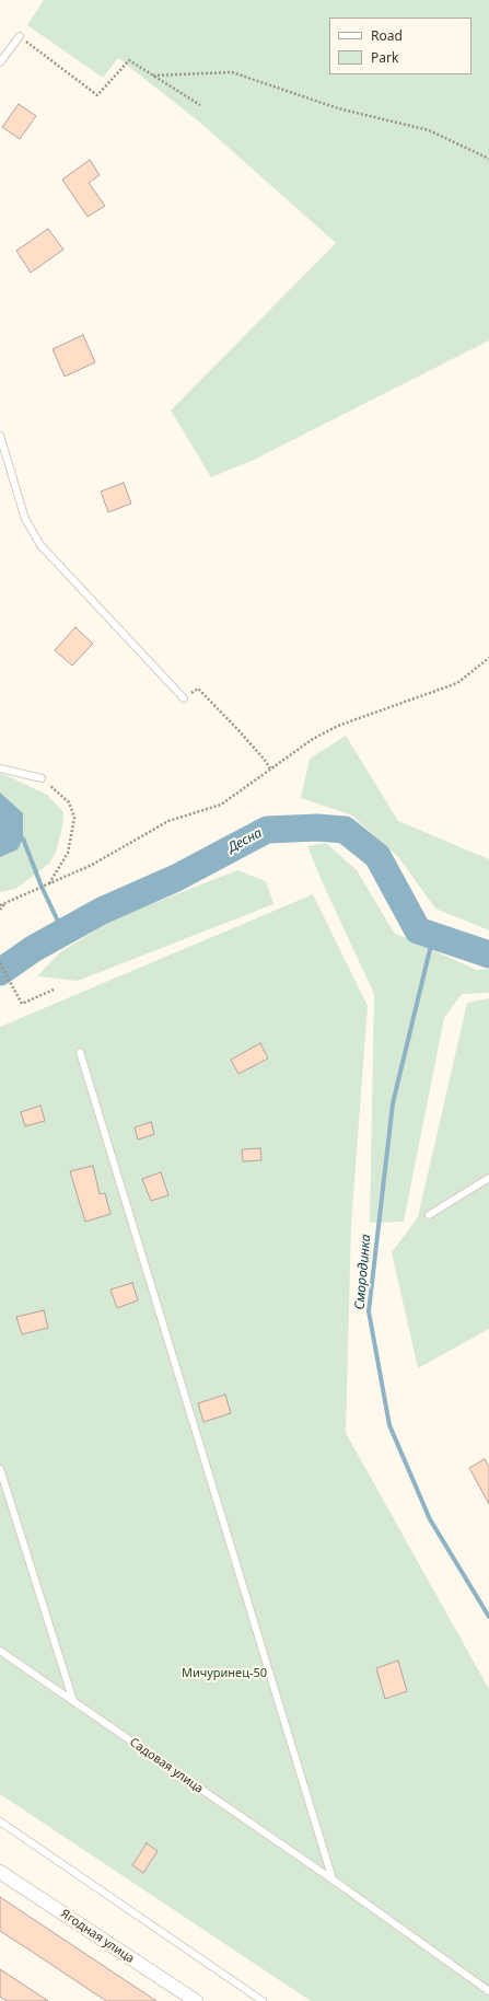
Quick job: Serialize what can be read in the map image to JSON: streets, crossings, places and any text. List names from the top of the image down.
{
  "streets": {
    "street": ["Ягодная улица"],
    "lane": ["Садовая улица"]
  },
  "water": ["Десна", "Смородинка"],
  "parks": ["Мичуринец-50"],
  "legend": ["Road", "Park"]
}
